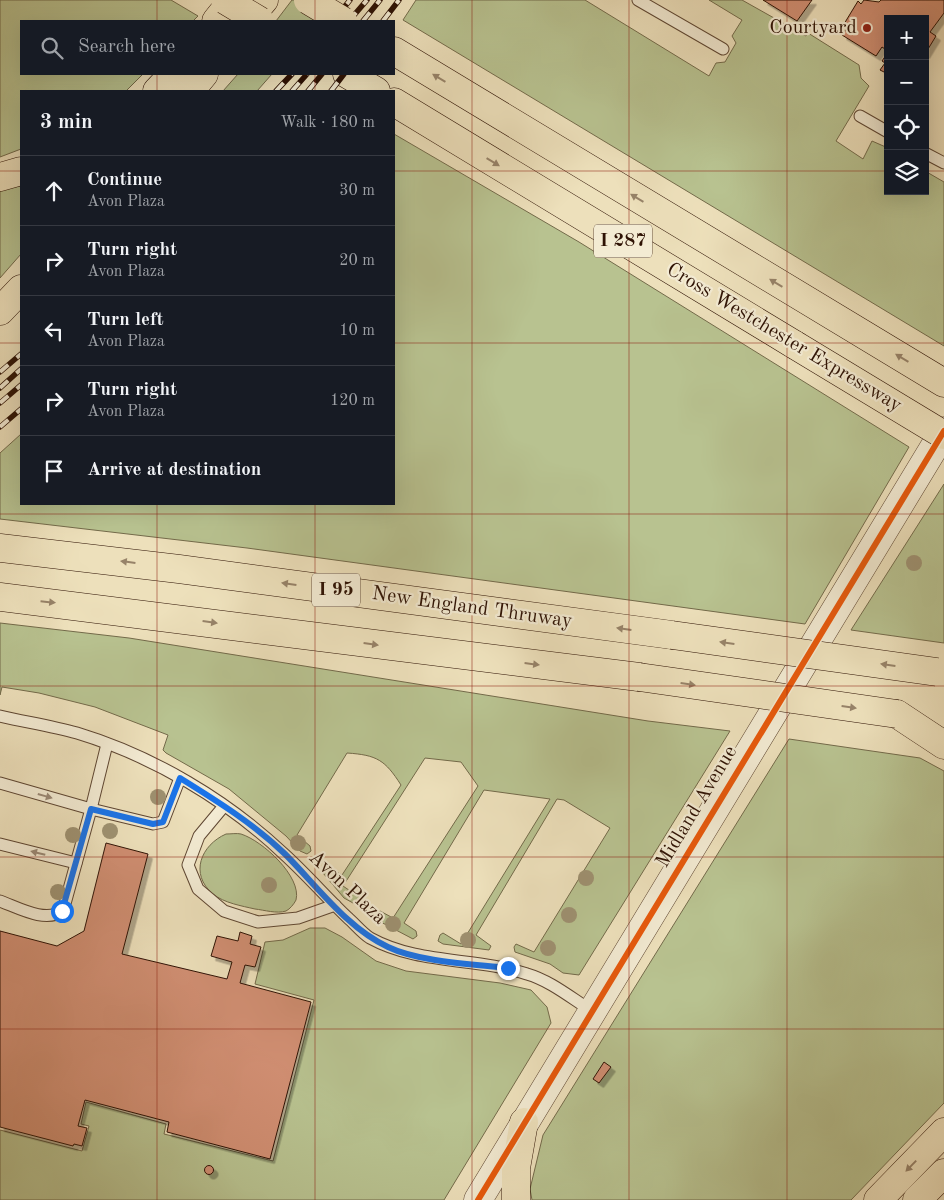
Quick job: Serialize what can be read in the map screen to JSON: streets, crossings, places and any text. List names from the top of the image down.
{
  "streets": {
    "highway": [
      "I 287",
      "Cross Westchester Expressway",
      "I 95",
      "New England Thruway"
    ],
    "street": ["Midland Avenue"],
    "lane": ["Avon Plaza"]
  },
  "crossings": [
    ["Cross Westchester Expressway", "Midland Avenue"],
    ["Midland Avenue", "Avon Plaza"]
  ],
  "places": ["Courtyard"],
  "page": {
    "map_buttons": ["+", "−"],
    "search": "Search here",
    "heading": ["3 min", "Walk · 180 m"],
    "list": [
      ["Continue", "Avon Plaza", "30 m"],
      ["Turn right", "Avon Plaza", "20 m"],
      ["Turn left", "Avon Plaza", "10 m"],
      ["Turn right", "Avon Plaza", "120 m"],
      "Arrive at destination"
    ]
  }
}
